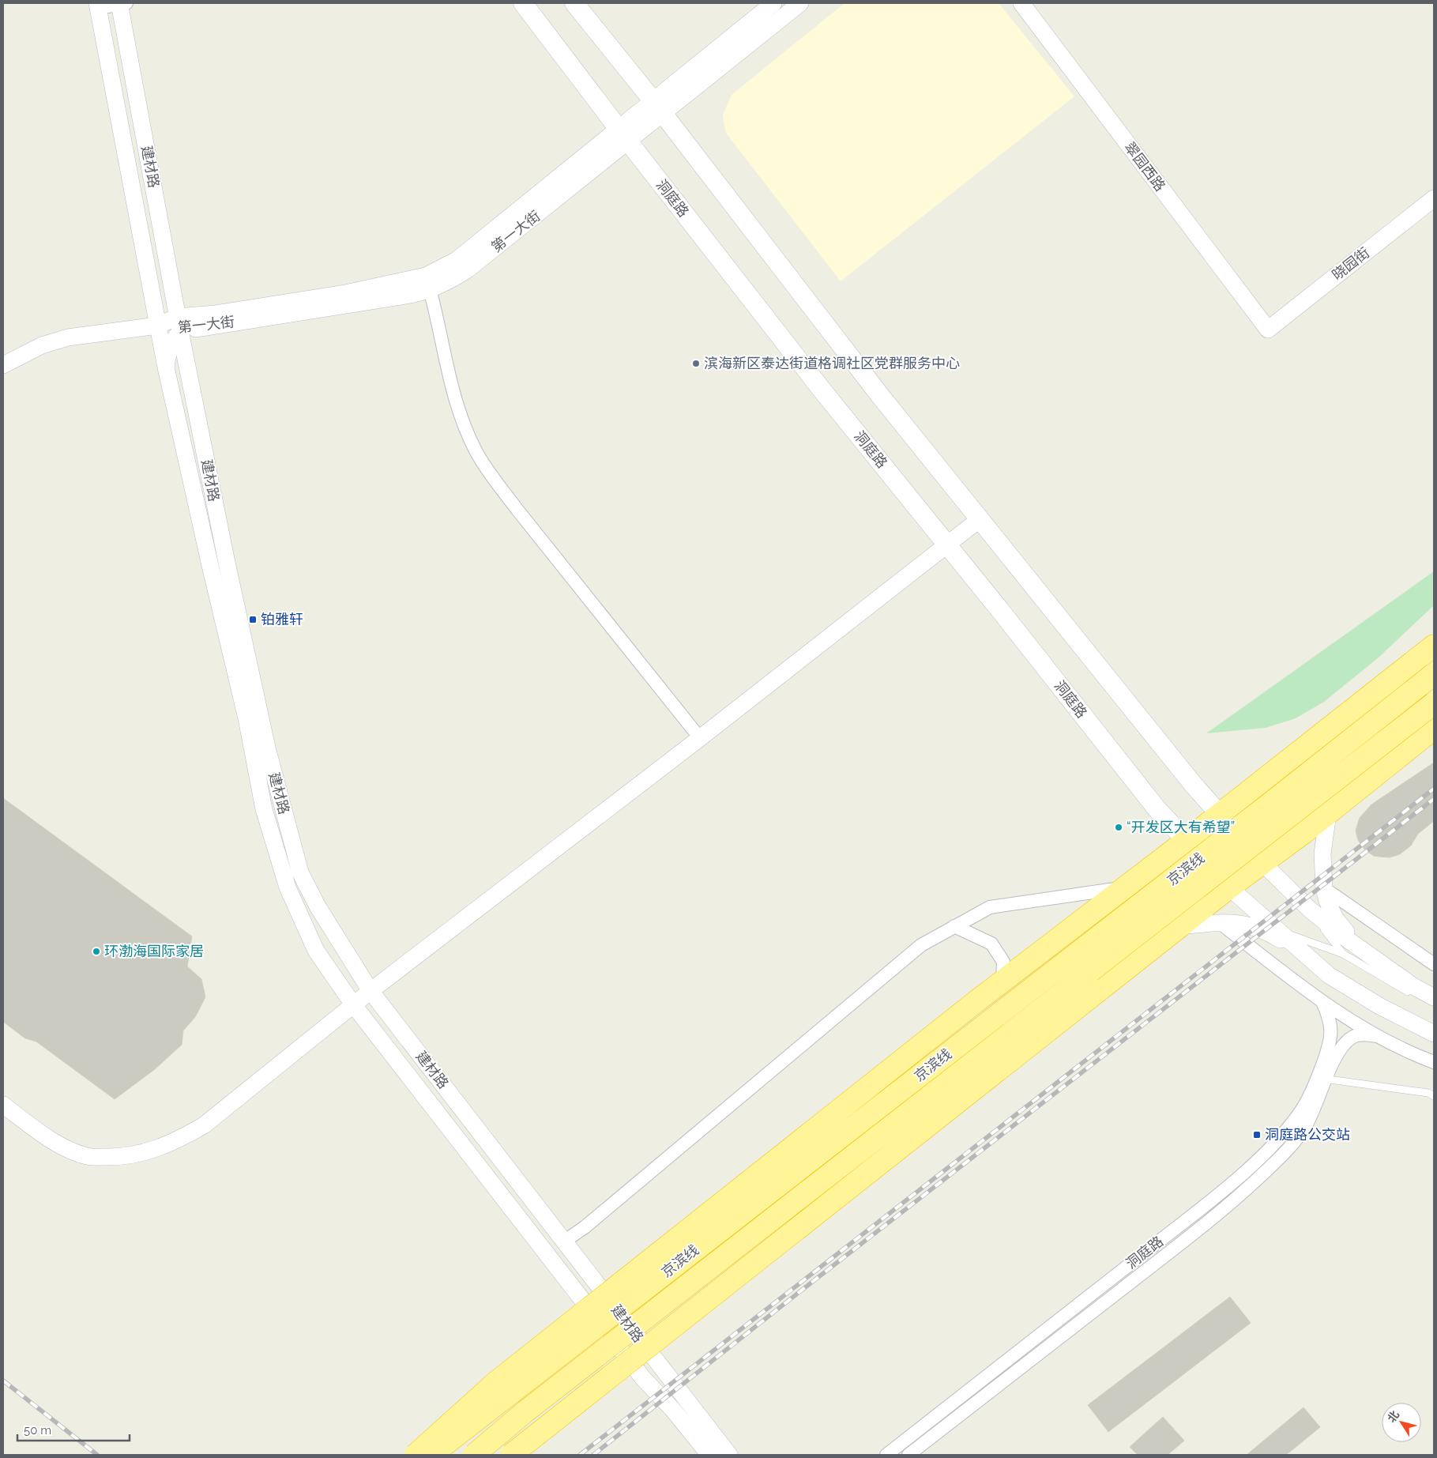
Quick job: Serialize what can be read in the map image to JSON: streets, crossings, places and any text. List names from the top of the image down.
{
  "streets": {
    "highway": ["京滨线"],
    "main road": ["洞庭路"],
    "street": [
      "建材路",
      "翠园西路",
      "第一大街",
      "晓园街"
    ]
  },
  "crossings": [
    ["建材路", "第一大街"],
    ["翠园西路", "晓园街"],
    ["洞庭路", "第一大街"]
  ],
  "places": {
    "other": ["滨海新区泰达街道格调社区党群服务中心", "“开发区大有希望”", "环渤海国际家居"],
    "transit": ["铂雅轩", "洞庭路公交站"]
  },
  "scale_bar": "50 m",
  "north": "top left"
}
